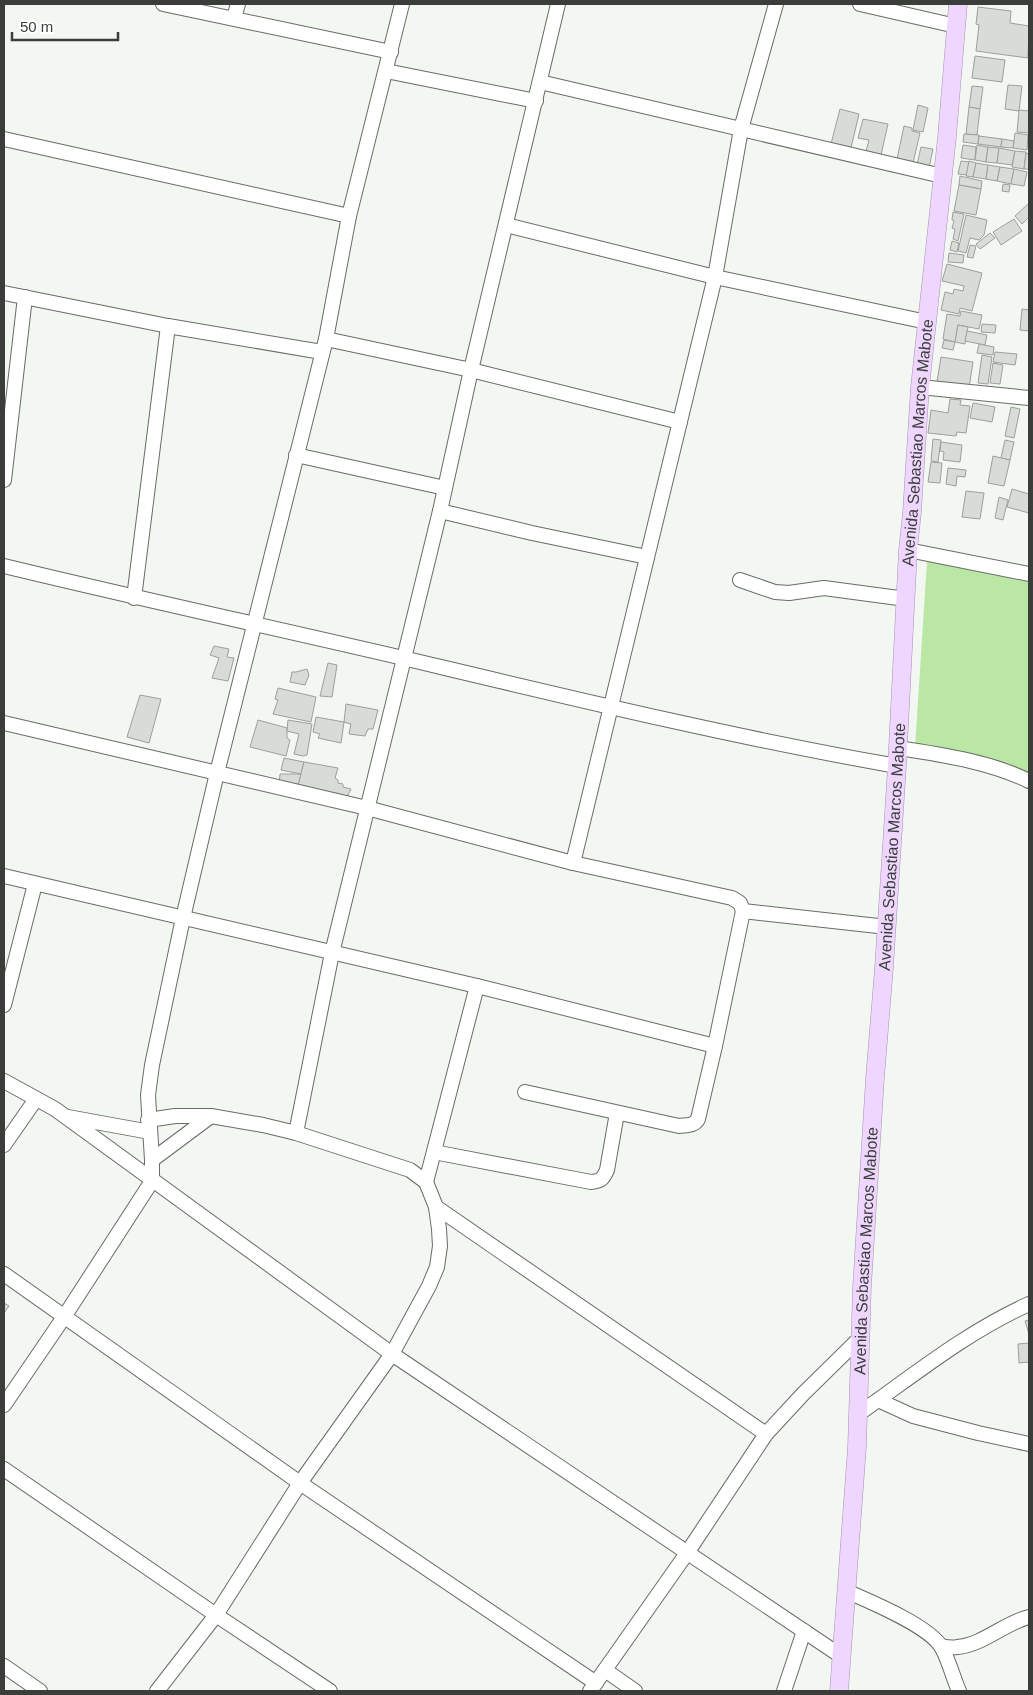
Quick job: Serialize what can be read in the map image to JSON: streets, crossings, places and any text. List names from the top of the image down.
{
  "streets": {
    "main road": ["Avenida Sebastiao Marcos Mabote"]
  },
  "scale_bar": "50 m"
}
